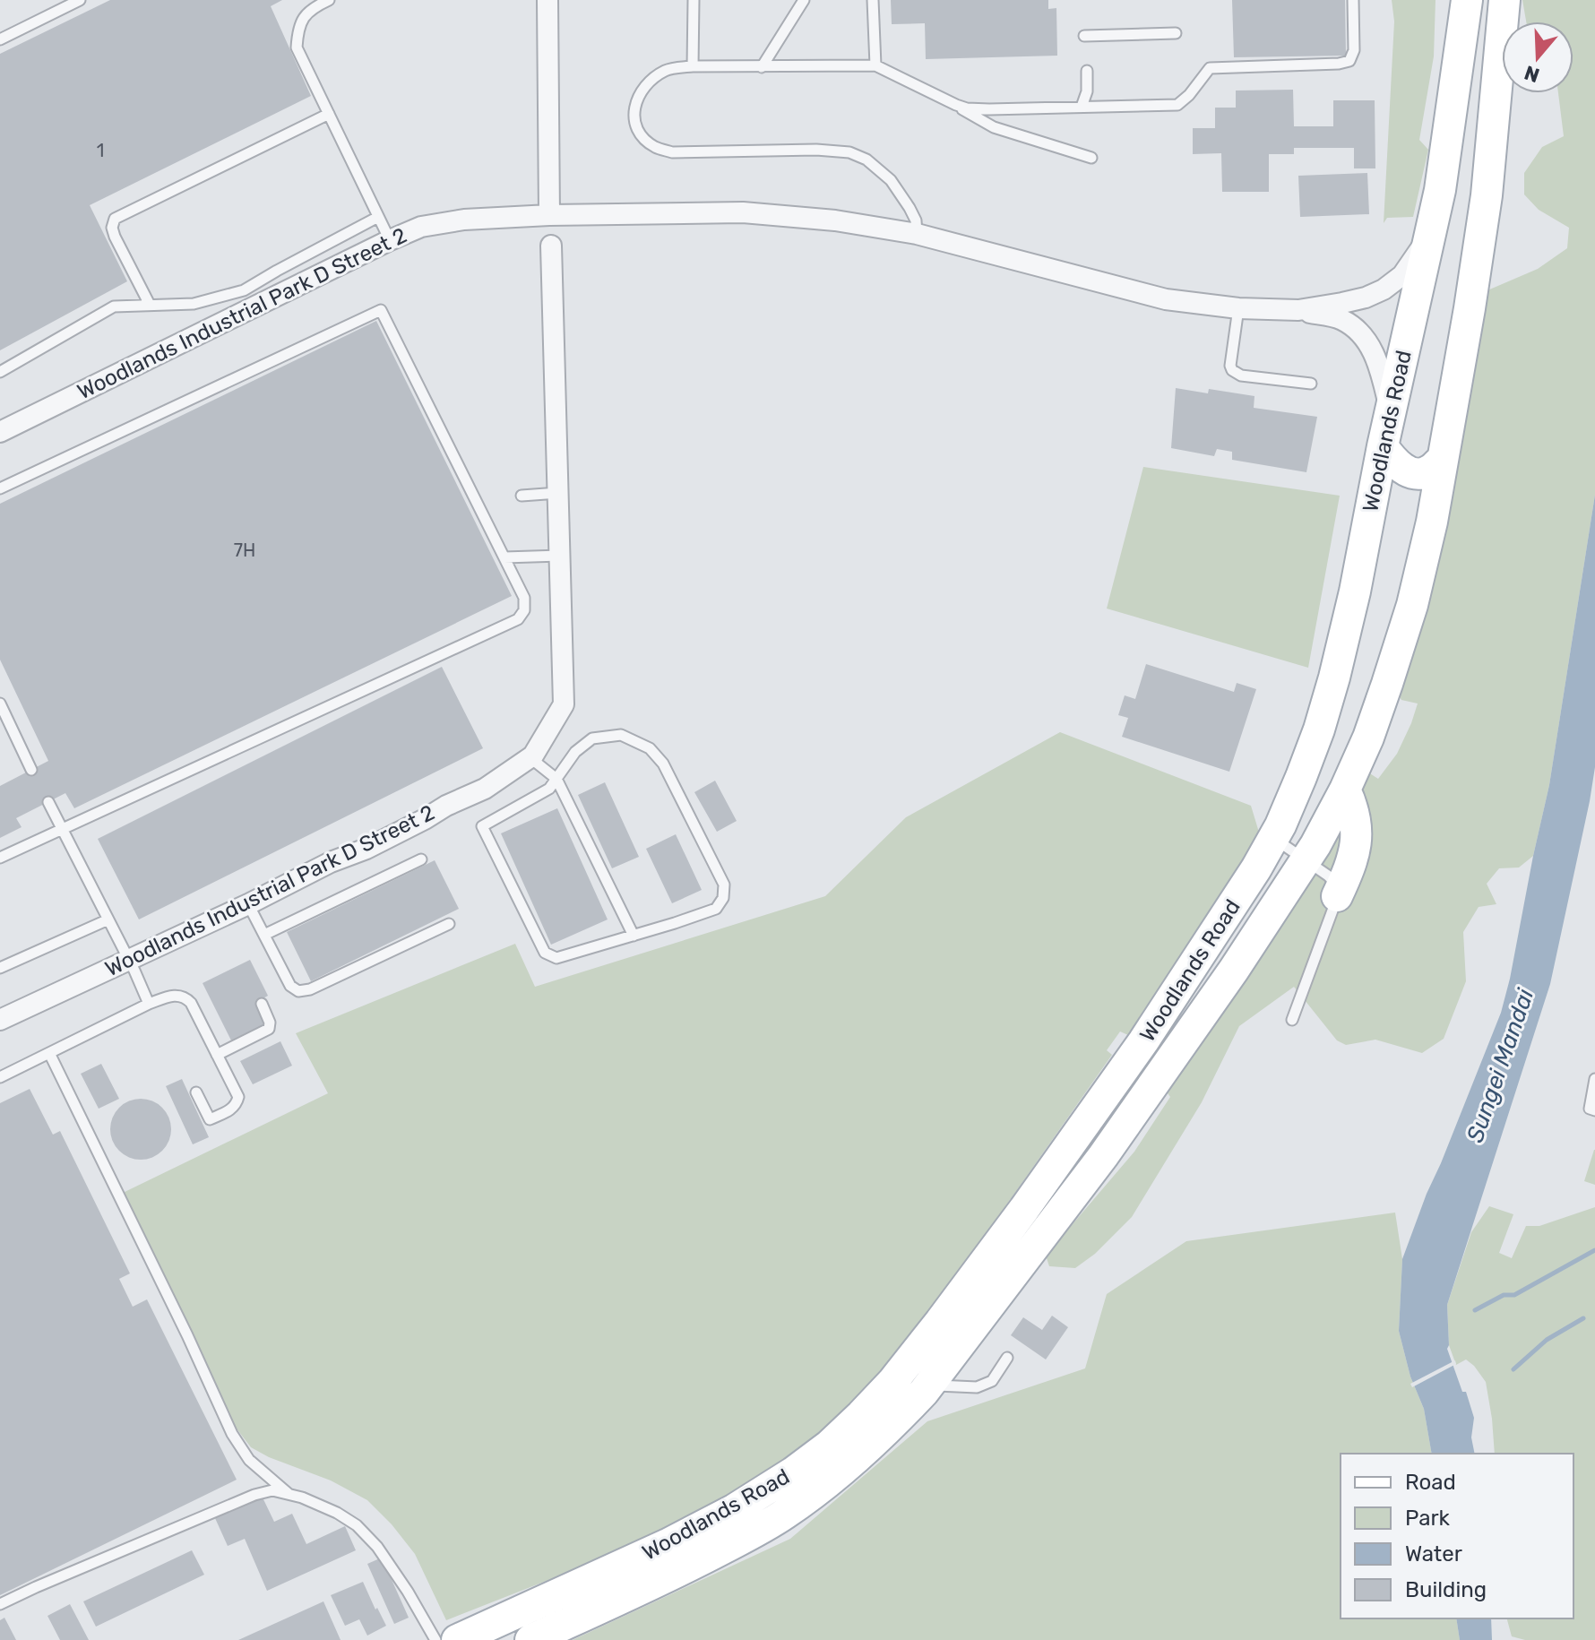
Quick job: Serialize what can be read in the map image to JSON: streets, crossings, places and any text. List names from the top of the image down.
{
  "streets": {
    "main road": ["Woodlands Road"],
    "street": ["Woodlands Industrial Park D Street 2"]
  },
  "crossings": [
    ["Woodlands Industrial Park D Street 2", "Woodlands Road"]
  ],
  "water": ["Sungei Mandai"],
  "house_numbers": ["1", "7H"],
  "legend": [
    "Road",
    "Park",
    "Water",
    "Building"
  ],
  "north": "bottom"
}
